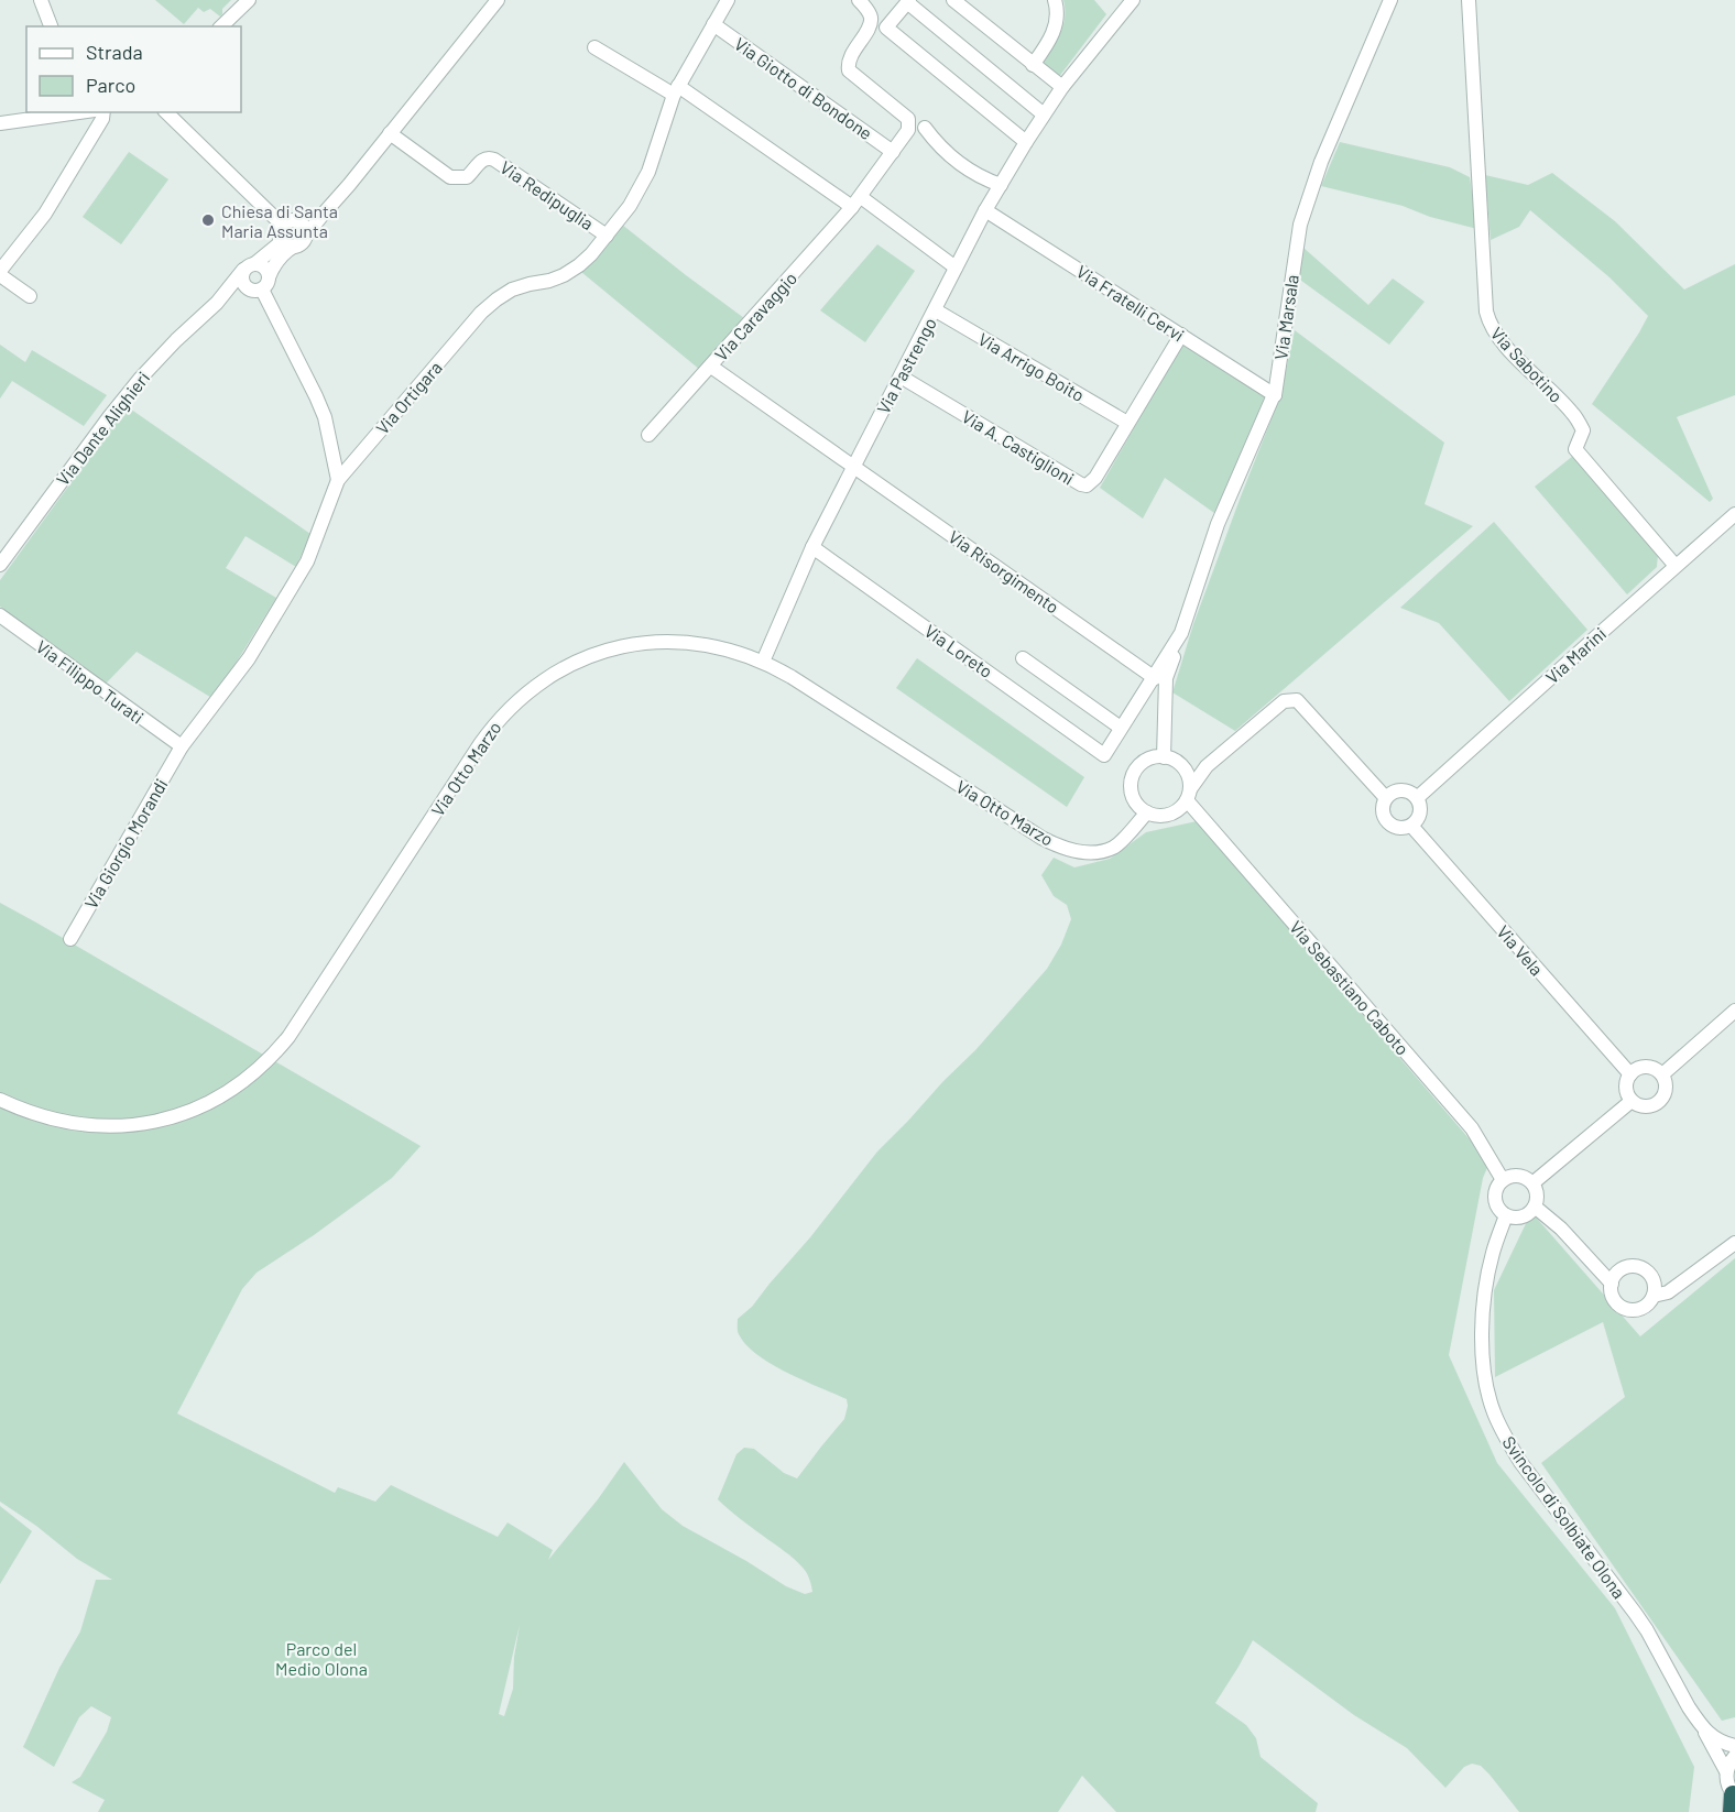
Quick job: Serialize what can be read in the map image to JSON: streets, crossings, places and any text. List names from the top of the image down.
{
  "streets": {
    "street": [
      "Via Giotto di Bondone",
      "Via Redipuglia",
      "Via Fratelli Cervi",
      "Via Caravaggio",
      "Via Marsala",
      "Via Sabotino",
      "Via Pastrengo",
      "Via Arrigo Boito",
      "Via Ortigara",
      "Via Dante Alighieri",
      "Via A. Castiglioni",
      "Via Risorgimento",
      "Via Loreto",
      "Via Marini",
      "Via Filippo Turati",
      "Via Otto Marzo",
      "Via Giorgio Morandi",
      "Via Vela",
      "Via Sebastiano Caboto",
      "Svincolo di Solbiate Olona"
    ]
  },
  "crossings": [
    ["Via Giotto di Bondone", "Via Caravaggio"],
    ["Via Giotto di Bondone", "Via Ortigara"],
    ["Via Redipuglia", "Via Ortigara"],
    ["Via Fratelli Cervi", "Via Marsala"],
    ["Via Fratelli Cervi", "Via Pastrengo"],
    ["Via Fratelli Cervi", "Via A. Castiglioni"],
    ["Via Caravaggio", "Via Risorgimento"],
    ["Via Marsala", "Via Risorgimento"],
    ["Via Marsala", "Via Loreto"],
    ["Via Marsala", "Via Otto Marzo"],
    ["Via Marsala", "Via Vela"],
    ["Via Marsala", "Via Sebastiano Caboto"],
    ["Via Sabotino", "Via Marini"],
    ["Via Pastrengo", "Via Arrigo Boito"],
    ["Via Pastrengo", "Via A. Castiglioni"],
    ["Via Pastrengo", "Via Risorgimento"],
    ["Via Pastrengo", "Via Loreto"],
    ["Via Pastrengo", "Via Otto Marzo"],
    ["Via Arrigo Boito", "Via A. Castiglioni"],
    ["Via Ortigara", "Via Filippo Turati"],
    ["Via Ortigara", "Via Giorgio Morandi"],
    ["Via Marini", "Via Vela"],
    ["Via Filippo Turati", "Via Giorgio Morandi"],
    ["Via Otto Marzo", "Via Vela"],
    ["Via Otto Marzo", "Via Sebastiano Caboto"],
    ["Via Vela", "Via Sebastiano Caboto"],
    ["Via Sebastiano Caboto", "Svincolo di Solbiate Olona"]
  ],
  "parks": ["Parco del Medio Olona"],
  "places": ["Chiesa di Santa Maria Assunta"],
  "legend": ["Strada", "Parco"]
}
